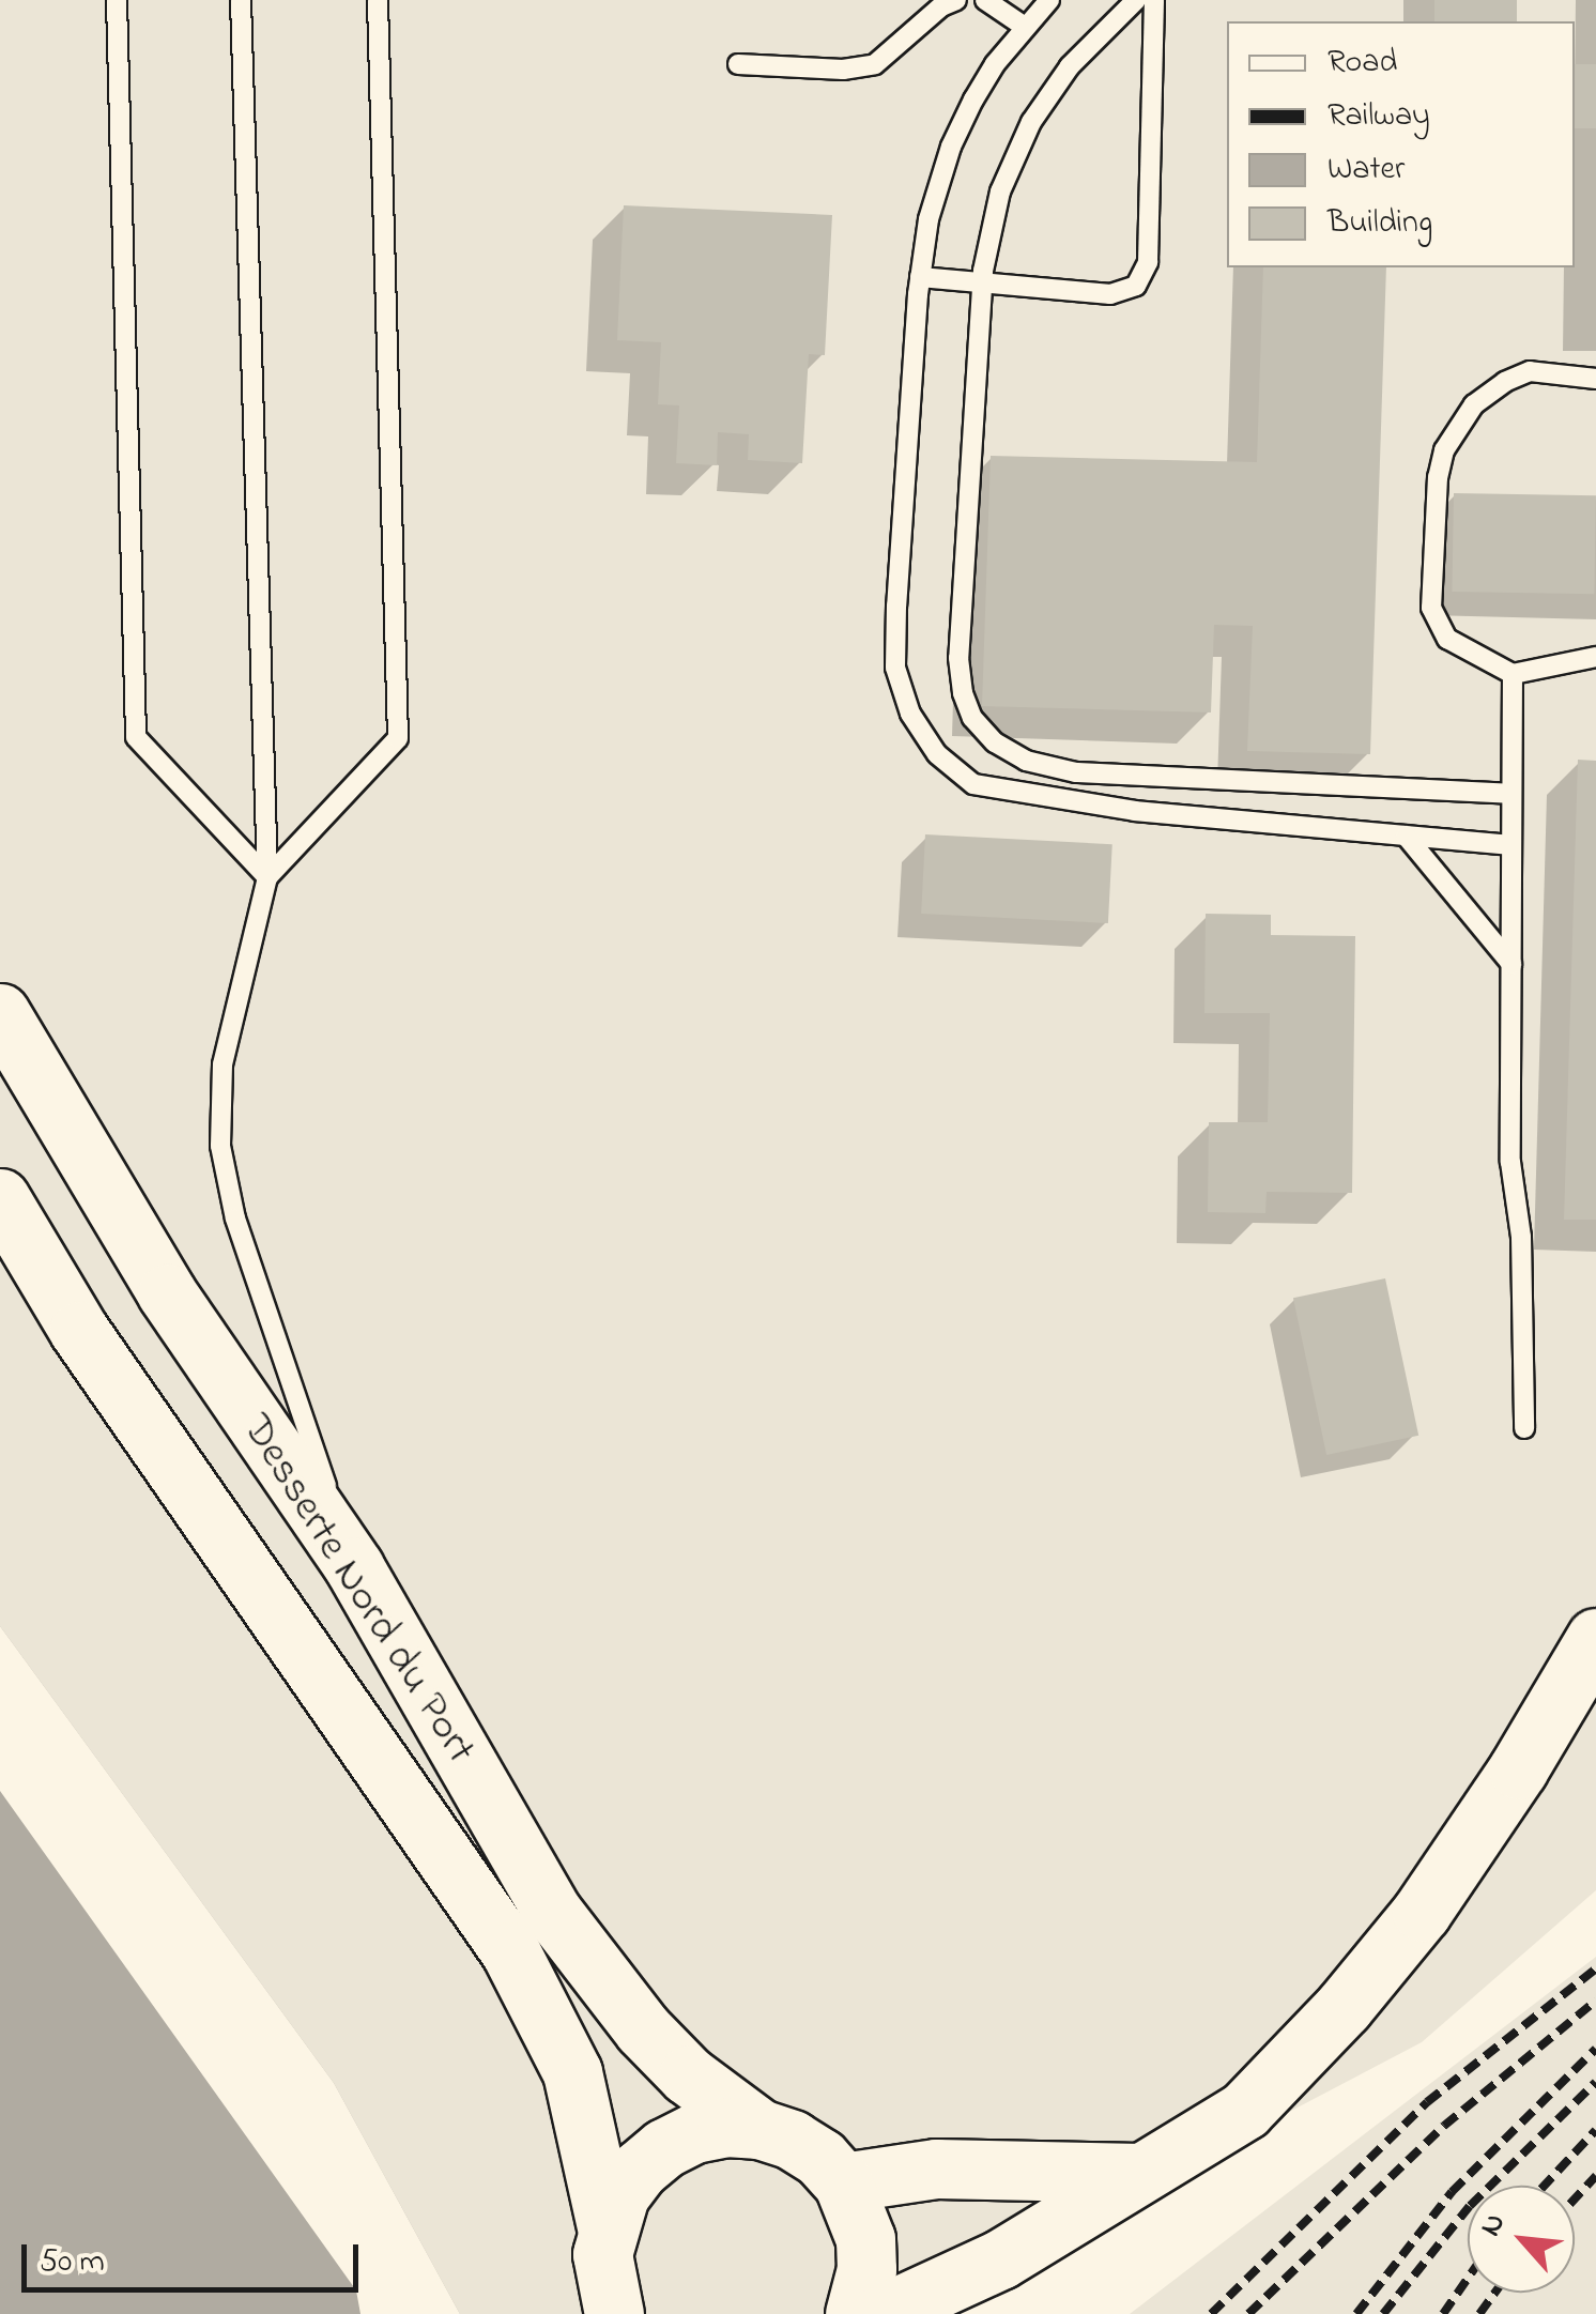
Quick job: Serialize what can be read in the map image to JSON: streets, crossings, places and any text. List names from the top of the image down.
{
  "streets": {
    "main road": ["Desserte Nord du Port"]
  },
  "legend": [
    "Road",
    "Railway",
    "Water",
    "Building"
  ],
  "scale_bar": "50 m",
  "north": "top left"
}
